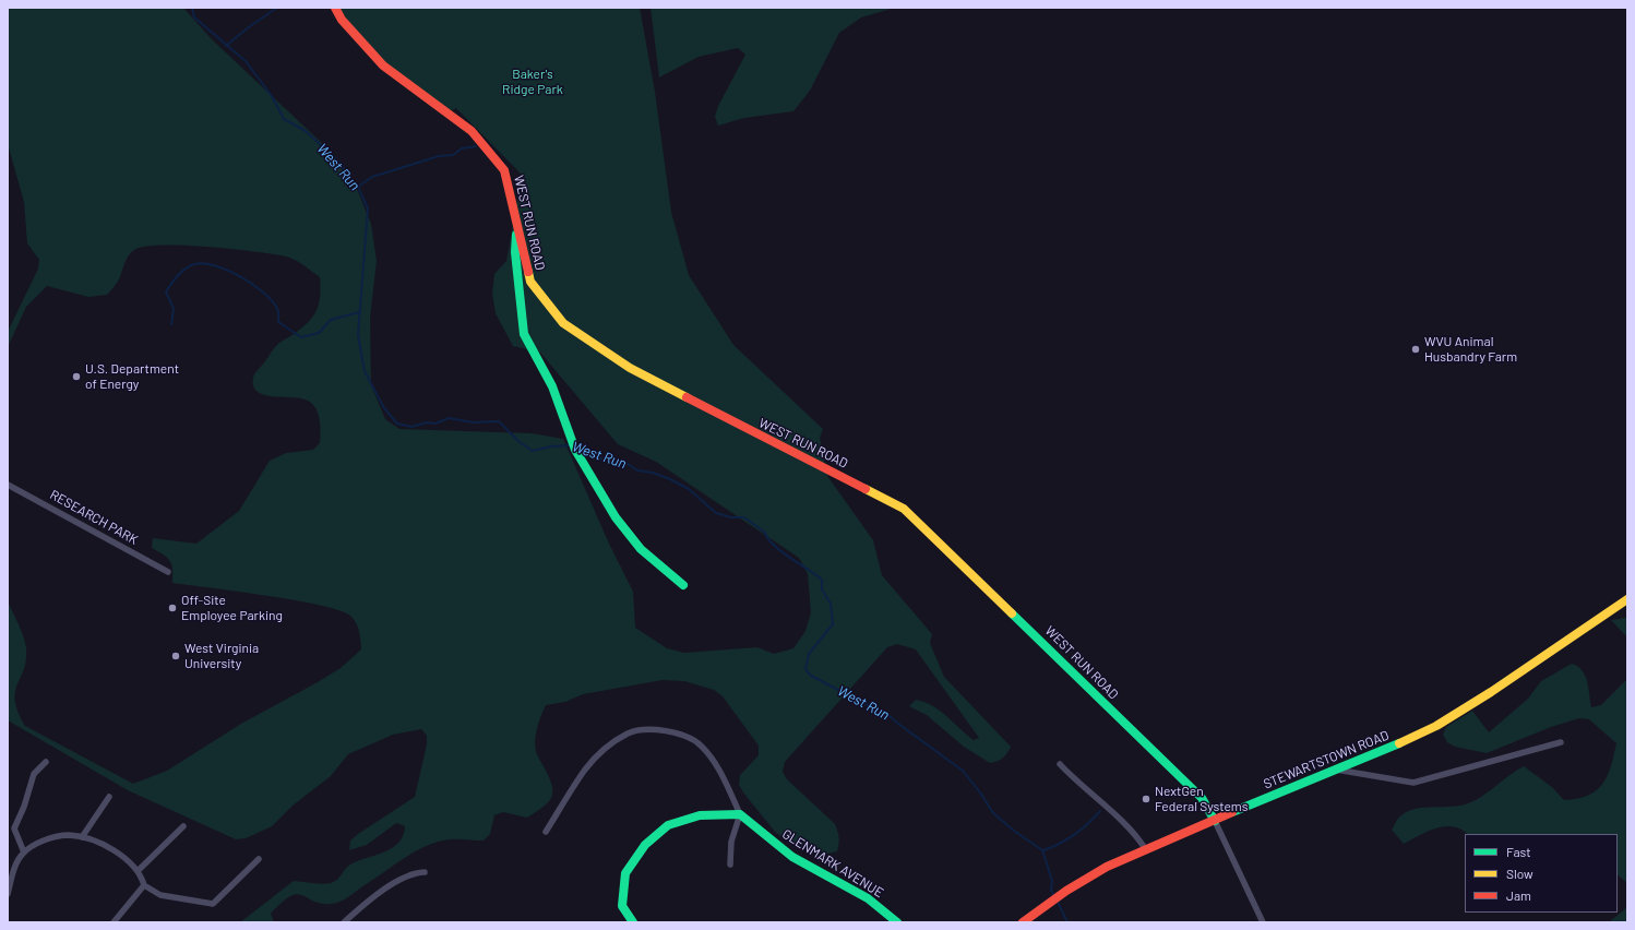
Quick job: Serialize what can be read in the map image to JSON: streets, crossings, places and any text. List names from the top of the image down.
{
  "streets": {
    "street": [
      "WEST RUN ROAD",
      "RESEARCH PARK",
      "STEWARTSTOWN ROAD",
      "GLENMARK AVENUE"
    ]
  },
  "crossings": [
    ["WEST RUN ROAD", "STEWARTSTOWN ROAD"]
  ],
  "water": ["West Run"],
  "parks": ["Baker's Ridge Park"],
  "places": [
    "WVU Animal Husbandry Farm",
    "U.S. Department of Energy",
    "Off-Site Employee Parking",
    "West Virginia University",
    "NextGen Federal Systems"
  ],
  "legend": ["Fast", "Slow", "Jam"]
}
